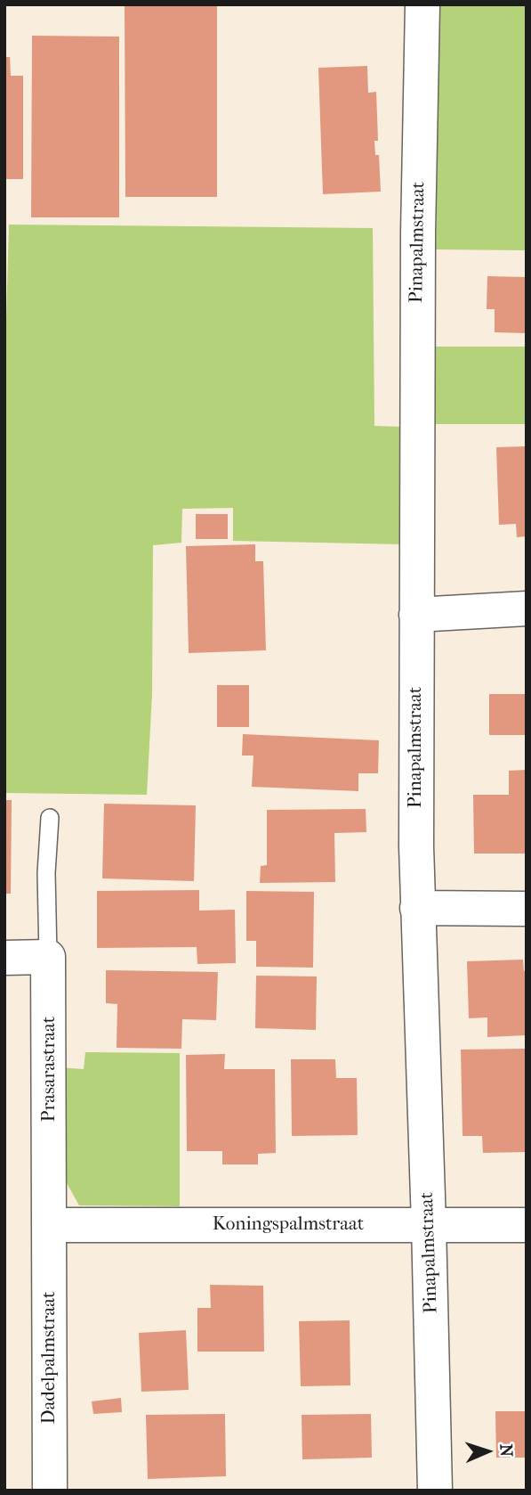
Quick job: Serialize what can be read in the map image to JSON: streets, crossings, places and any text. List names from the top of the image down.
{
  "streets": {
    "street": [
      "Pinapalmstraat",
      "Prasarastraat",
      "Koningspalmstraat",
      "Dadelpalmstraat"
    ]
  },
  "crossings": [
    ["Pinapalmstraat", "Koningspalmstraat"],
    ["Prasarastraat", "Koningspalmstraat"],
    ["Prasarastraat", "Dadelpalmstraat"],
    ["Koningspalmstraat", "Dadelpalmstraat"]
  ],
  "north": "right"
}
